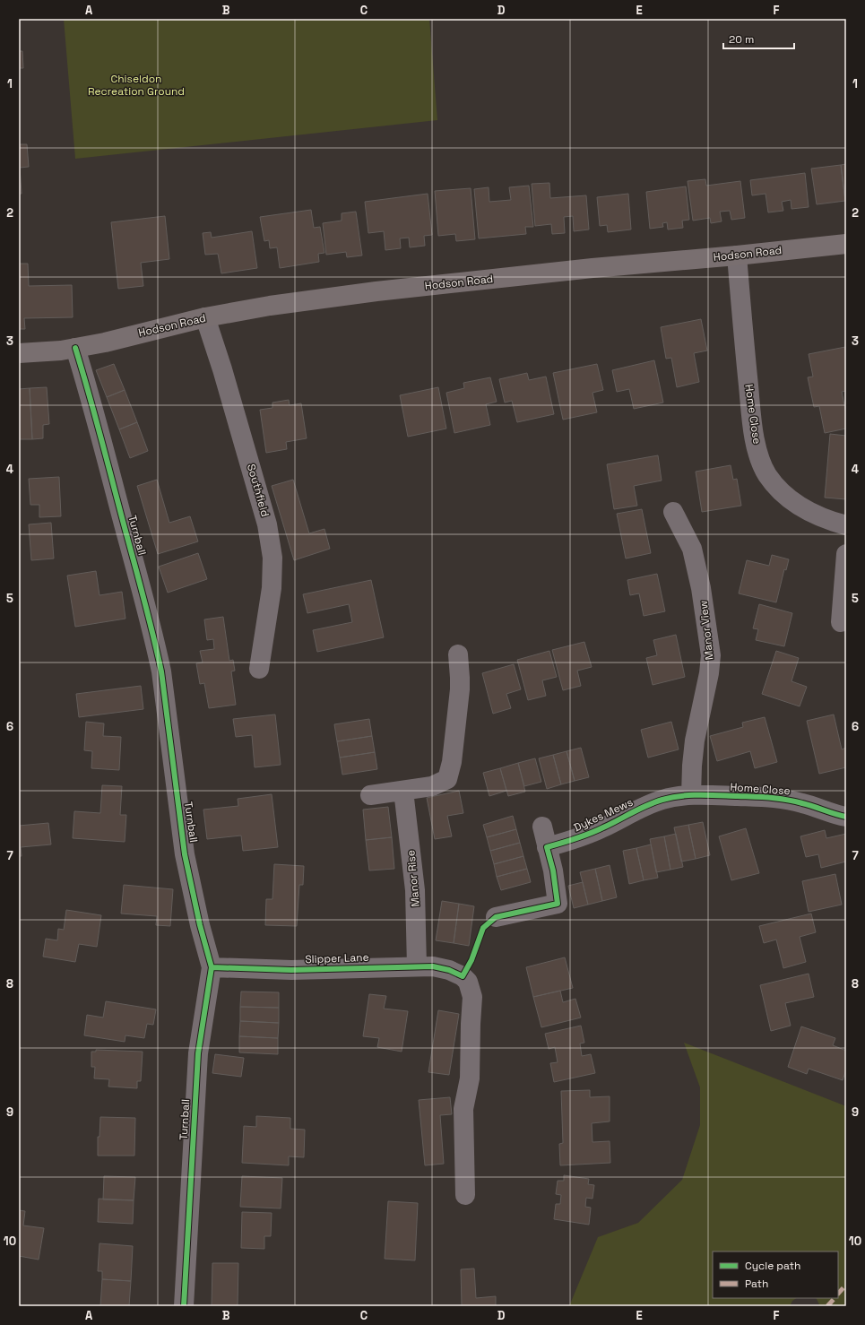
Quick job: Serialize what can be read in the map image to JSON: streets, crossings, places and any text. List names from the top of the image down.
{
  "streets": {
    "main road": ["Hodson Road"],
    "street": [
      "Home Close",
      "Southfield",
      "Turnball",
      "Manor View",
      "Dykes Mews",
      "Manor Rise",
      "Slipper Lane"
    ]
  },
  "crossings": [
    ["Hodson Road", "Home Close"],
    ["Hodson Road", "Southfield"],
    ["Hodson Road", "Turnball"],
    ["Home Close", "Manor View"],
    ["Home Close", "Dykes Mews"],
    ["Turnball", "Slipper Lane"],
    ["Manor View", "Dykes Mews"],
    ["Manor Rise", "Slipper Lane"]
  ],
  "parks": ["Chiseldon Recreation Ground"],
  "legend": ["Cycle path", "Path"],
  "scale_bar": "20 m",
  "grid": {
    "columns": [
      "A",
      "B",
      "C",
      "D",
      "E",
      "F"
    ],
    "rows": [
      "1",
      "2",
      "3",
      "4",
      "5",
      "6",
      "7",
      "8",
      "9",
      "10"
    ]
  }
}
